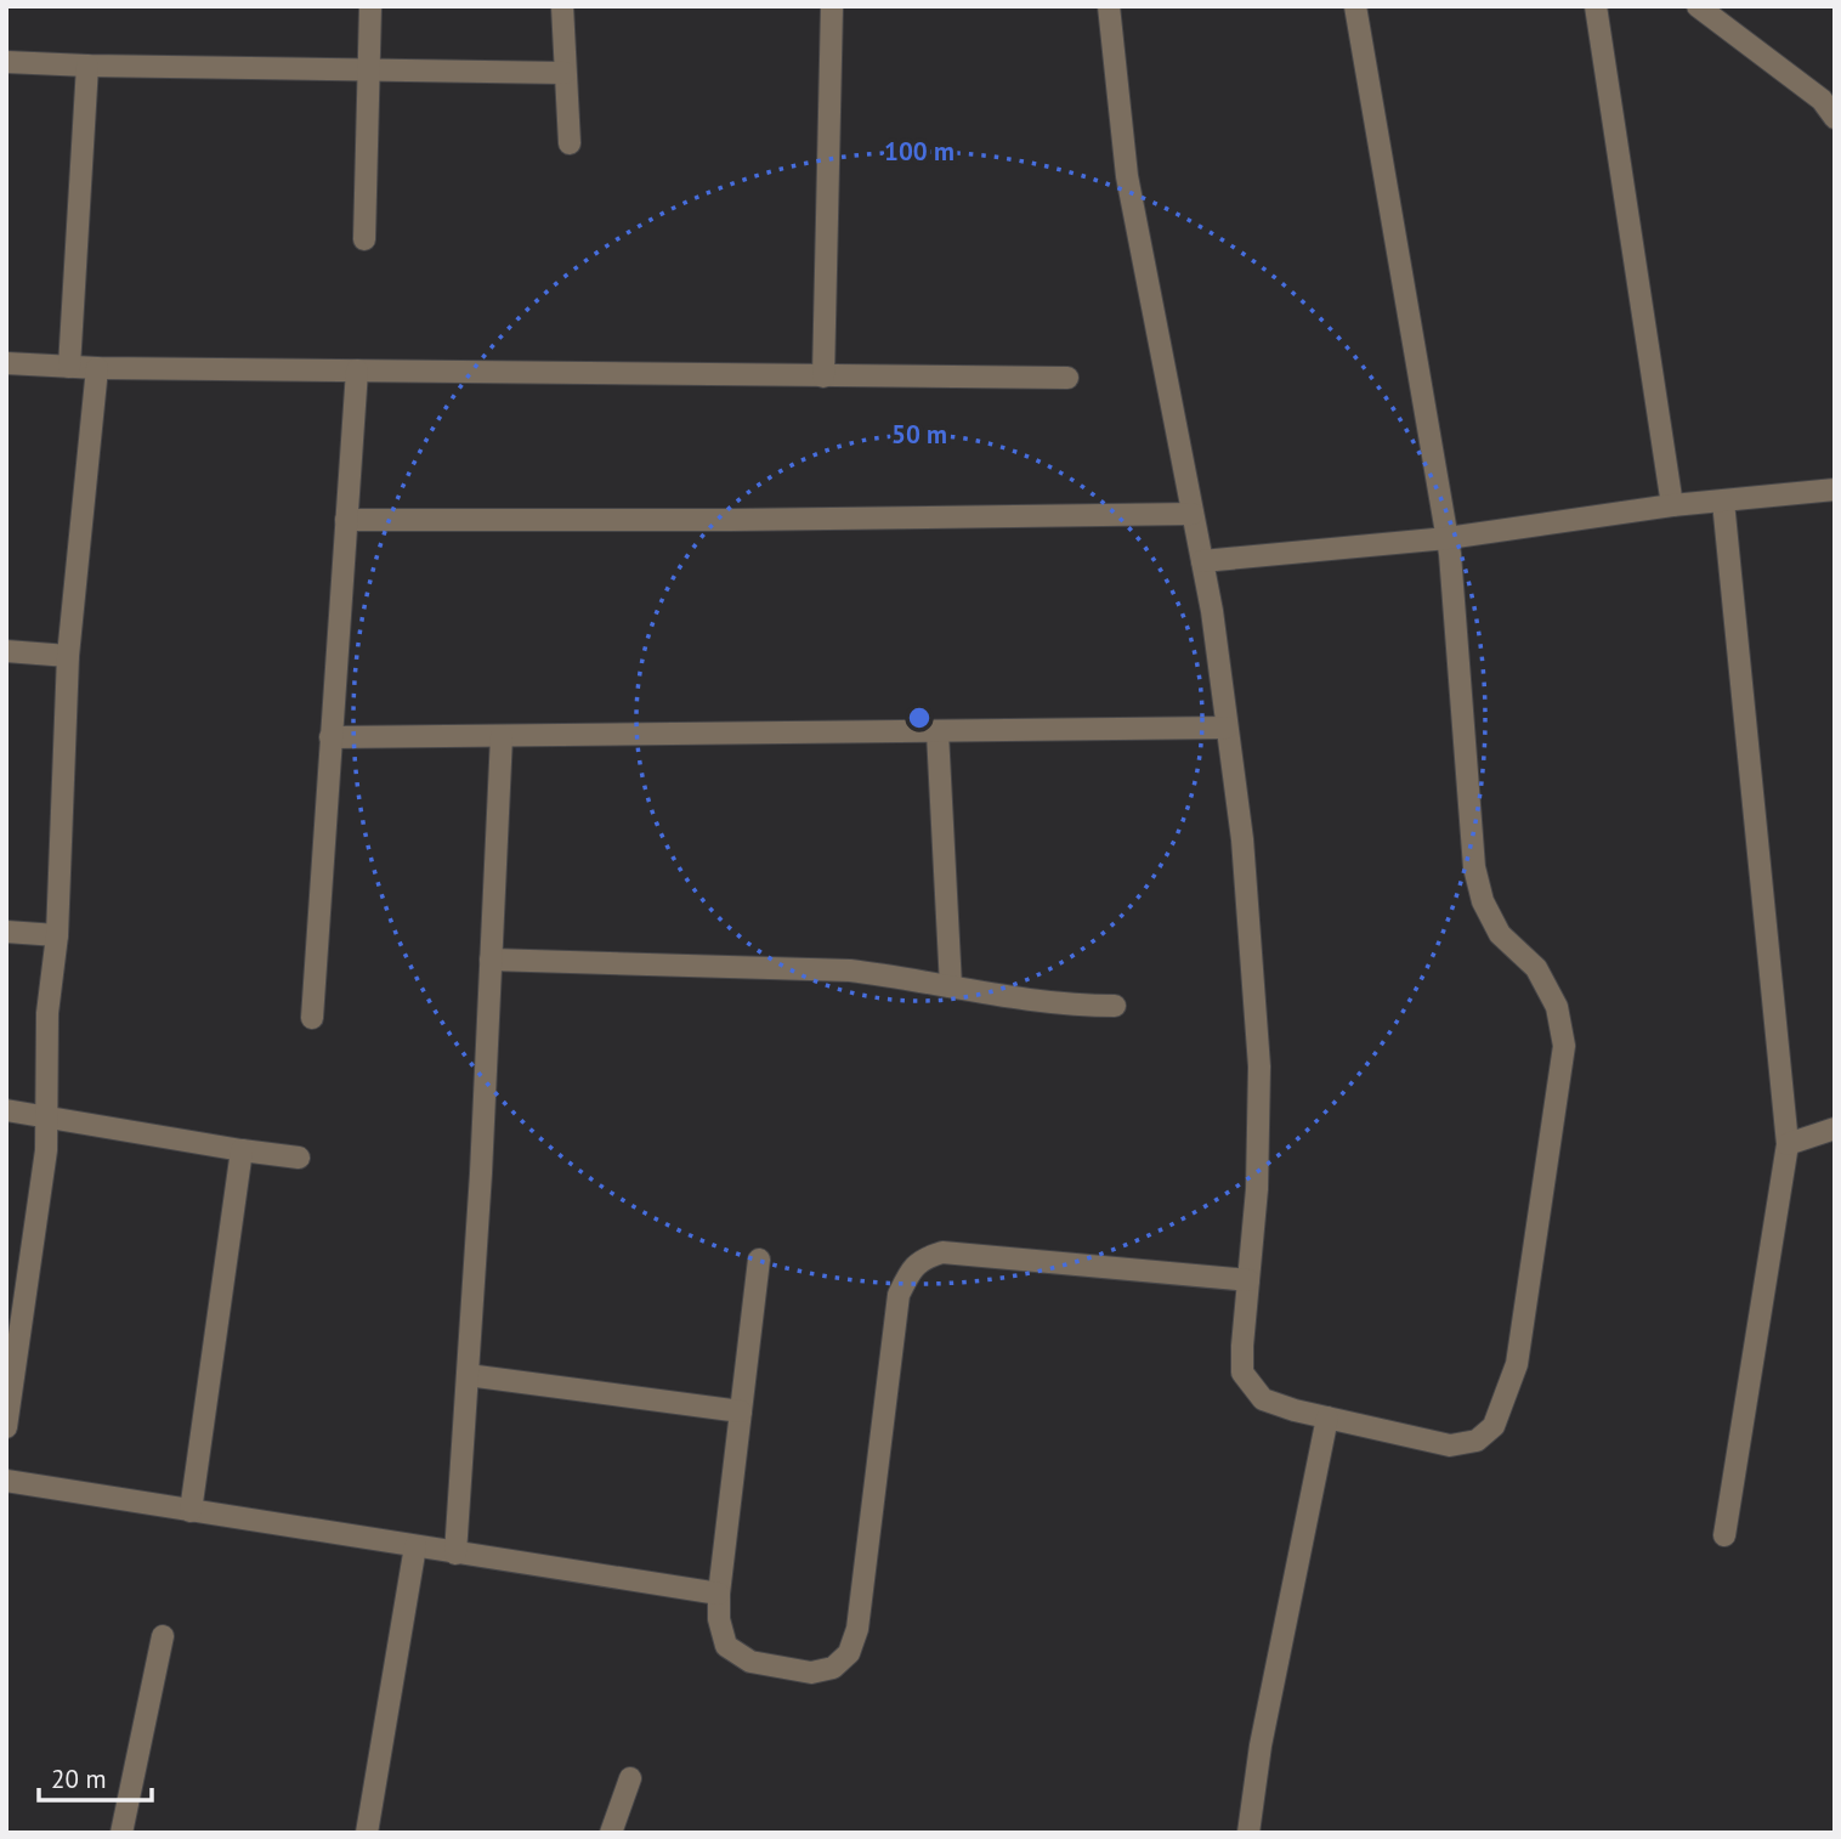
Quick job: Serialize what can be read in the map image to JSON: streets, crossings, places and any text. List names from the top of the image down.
{
  "scale_bar": "20 m",
  "rings": ["100 m", "50 m"]
}
